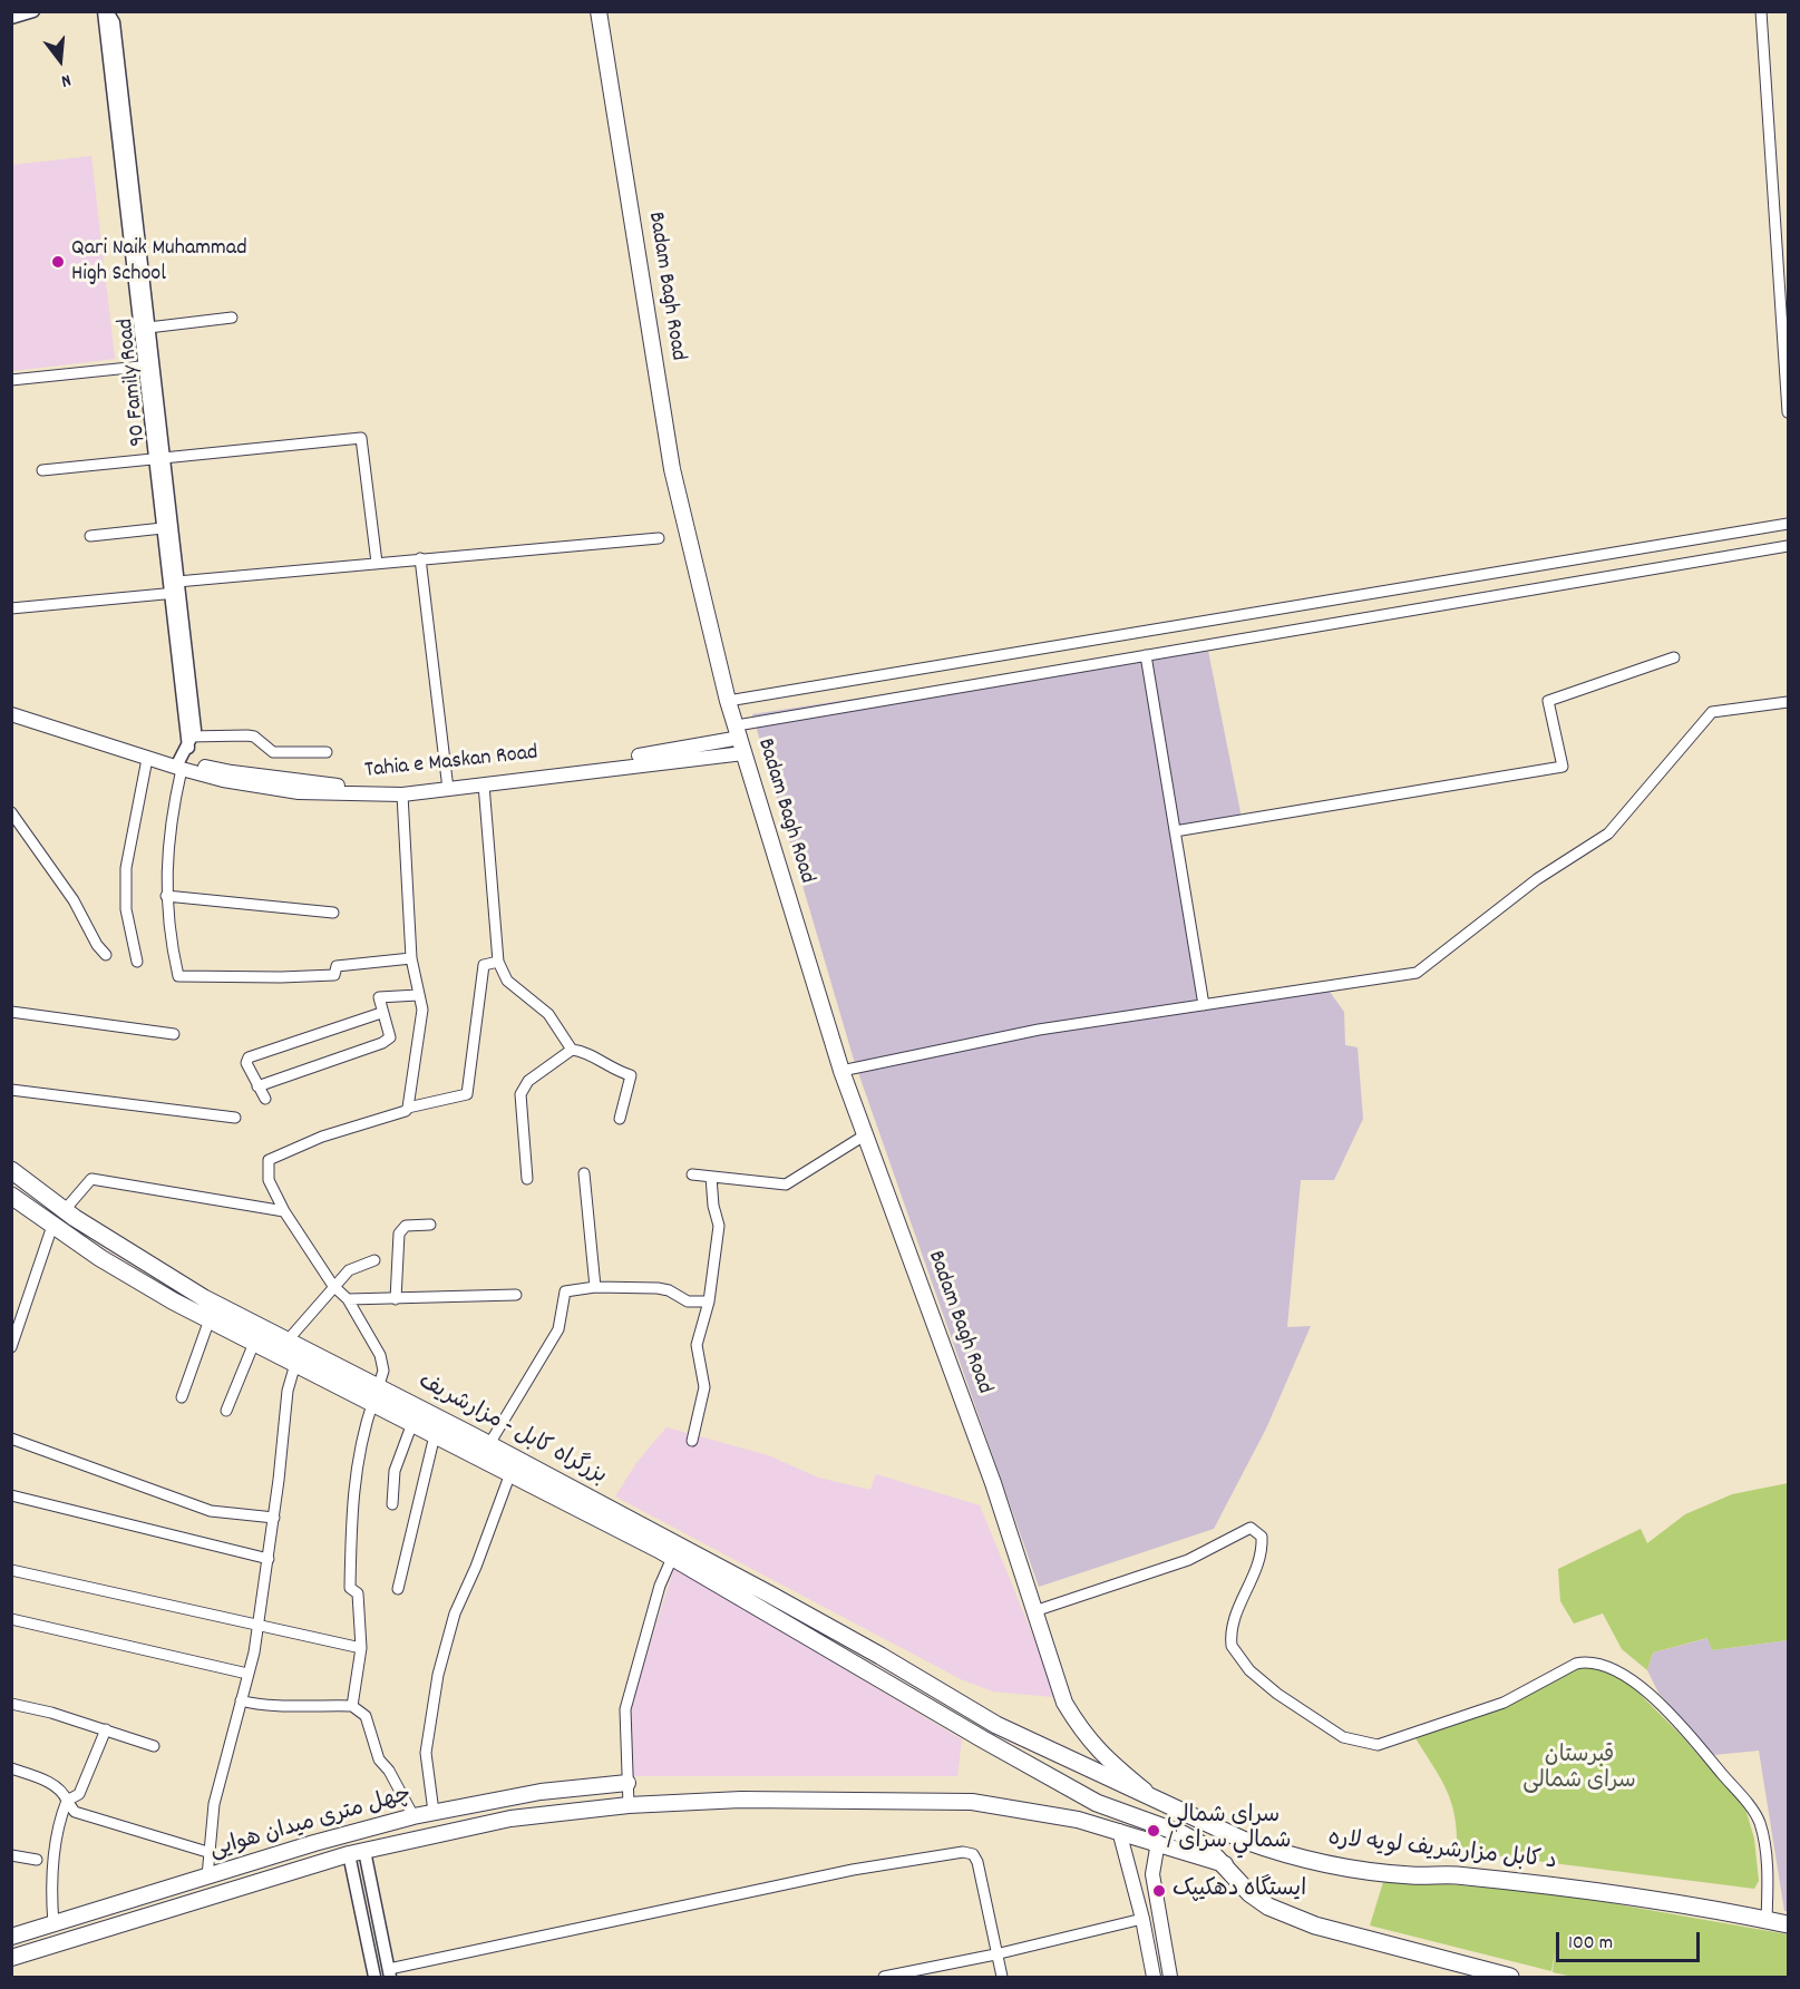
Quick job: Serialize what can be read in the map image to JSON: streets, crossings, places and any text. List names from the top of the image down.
{
  "streets": {
    "highway": ["بزرگراه کابل - مزارشریف", "د کابل مزارشریف لویه لاره"],
    "main road": ["Badam Bagh Road", "Tahia e Maskan Road", "چهل متری میدان هوایی"],
    "street": ["90 Family Road"]
  },
  "crossings": [
    ["Badam Bagh Road", "Tahia e Maskan Road"],
    ["Badam Bagh Road", "د کابل مزارشریف لویه لاره"],
    ["بزرگراه کابل - مزارشریف", "د کابل مزارشریف لویه لاره"]
  ],
  "parks": ["قبرستان سرای شمالی"],
  "places": ["Qari Naik Muhammad High School", "سرای شمالي / شمالي سرای", "ایستگاه دهکیپک"],
  "scale_bar": "100 m",
  "north": "bottom"
}
